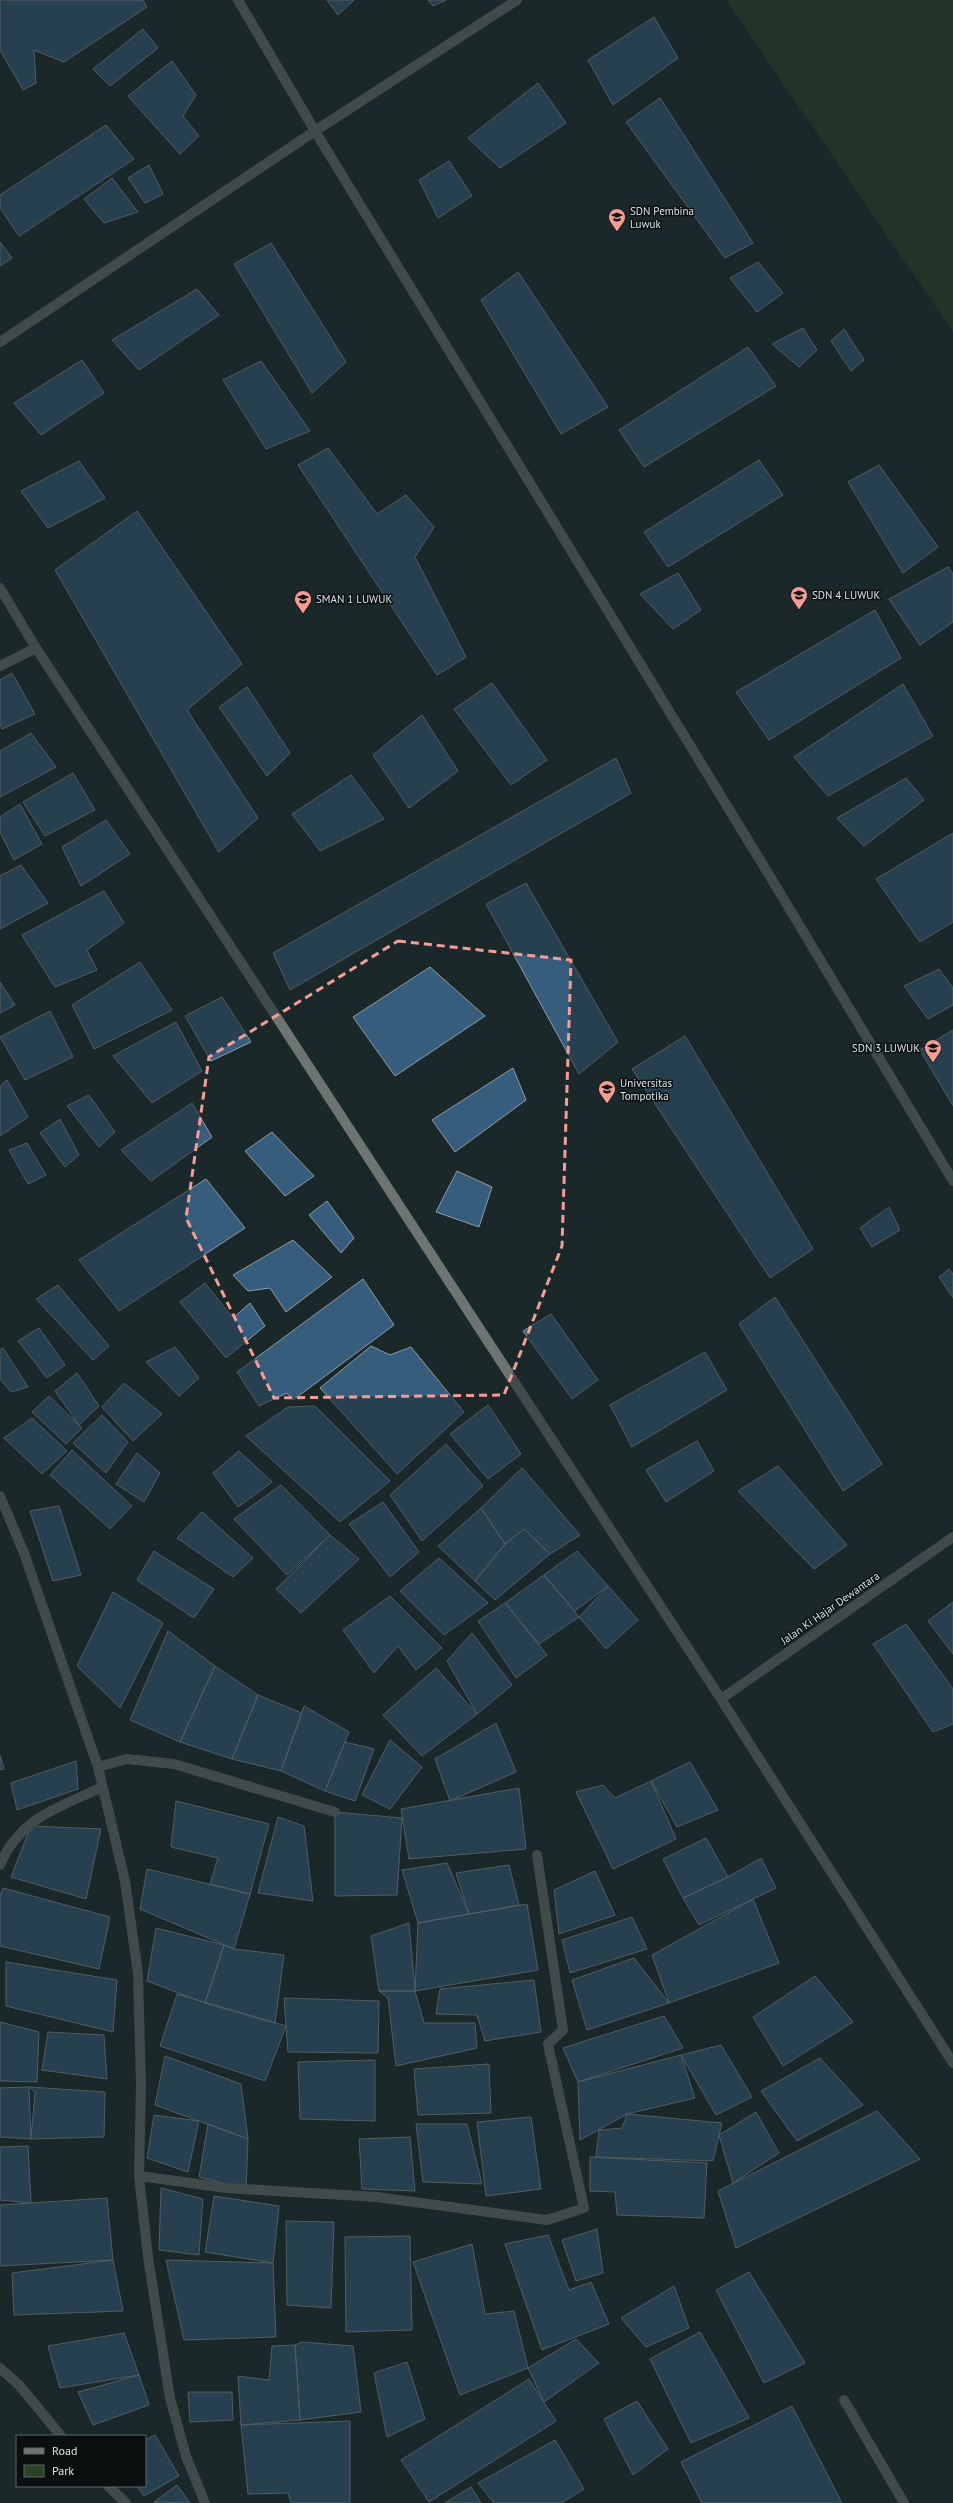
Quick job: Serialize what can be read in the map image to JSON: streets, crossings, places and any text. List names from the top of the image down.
{
  "streets": {
    "street": ["Jalan Ki Hajar Dewantara"]
  },
  "places": {
    "school or university": [
      "SDN Pembina Luwuk",
      "SDN 4 LUWUK",
      "SMAN 1 LUWUK",
      "SDN 3 LUWUK",
      "Universitas Tompotika"
    ]
  },
  "legend": ["Road", "Park"]
}
